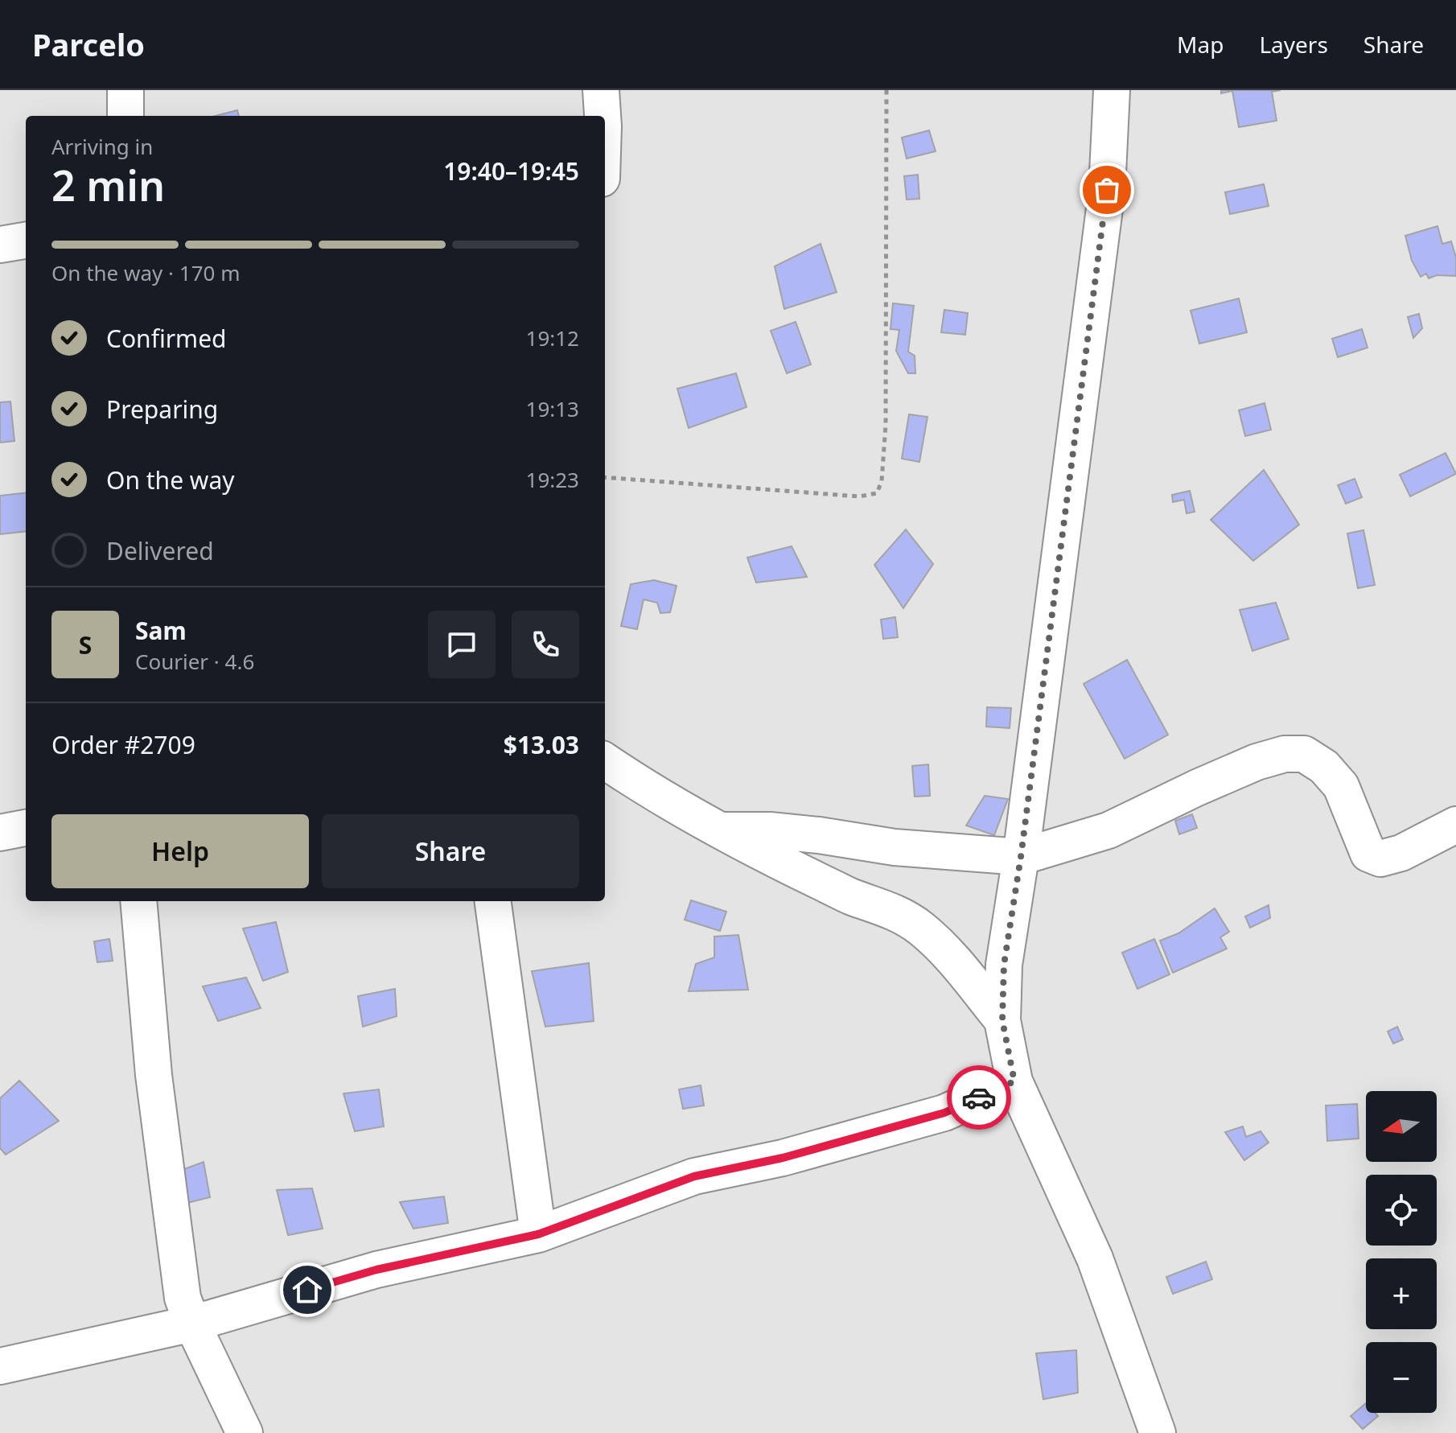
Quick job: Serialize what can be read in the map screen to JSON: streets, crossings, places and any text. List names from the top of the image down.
{
  "north": "left",
  "page": {
    "header": "Parcelo",
    "nav": ["Map", "Layers", "Share"],
    "heading": ["2 min", "Arriving in", "19:40–19:45"],
    "panel": [
      "Sam",
      "Courier · 4.6",
      "Order #2709",
      "$13.03"
    ],
    "bar": "On the way · 170 m",
    "list": [
      ["Confirmed", "19:12"],
      ["Preparing", "19:13"],
      ["On the way", "19:23"],
      "Delivered"
    ],
    "round": "S",
    "buttons": ["Help", "Share"],
    "map_buttons": ["+", "−"]
  }
}
